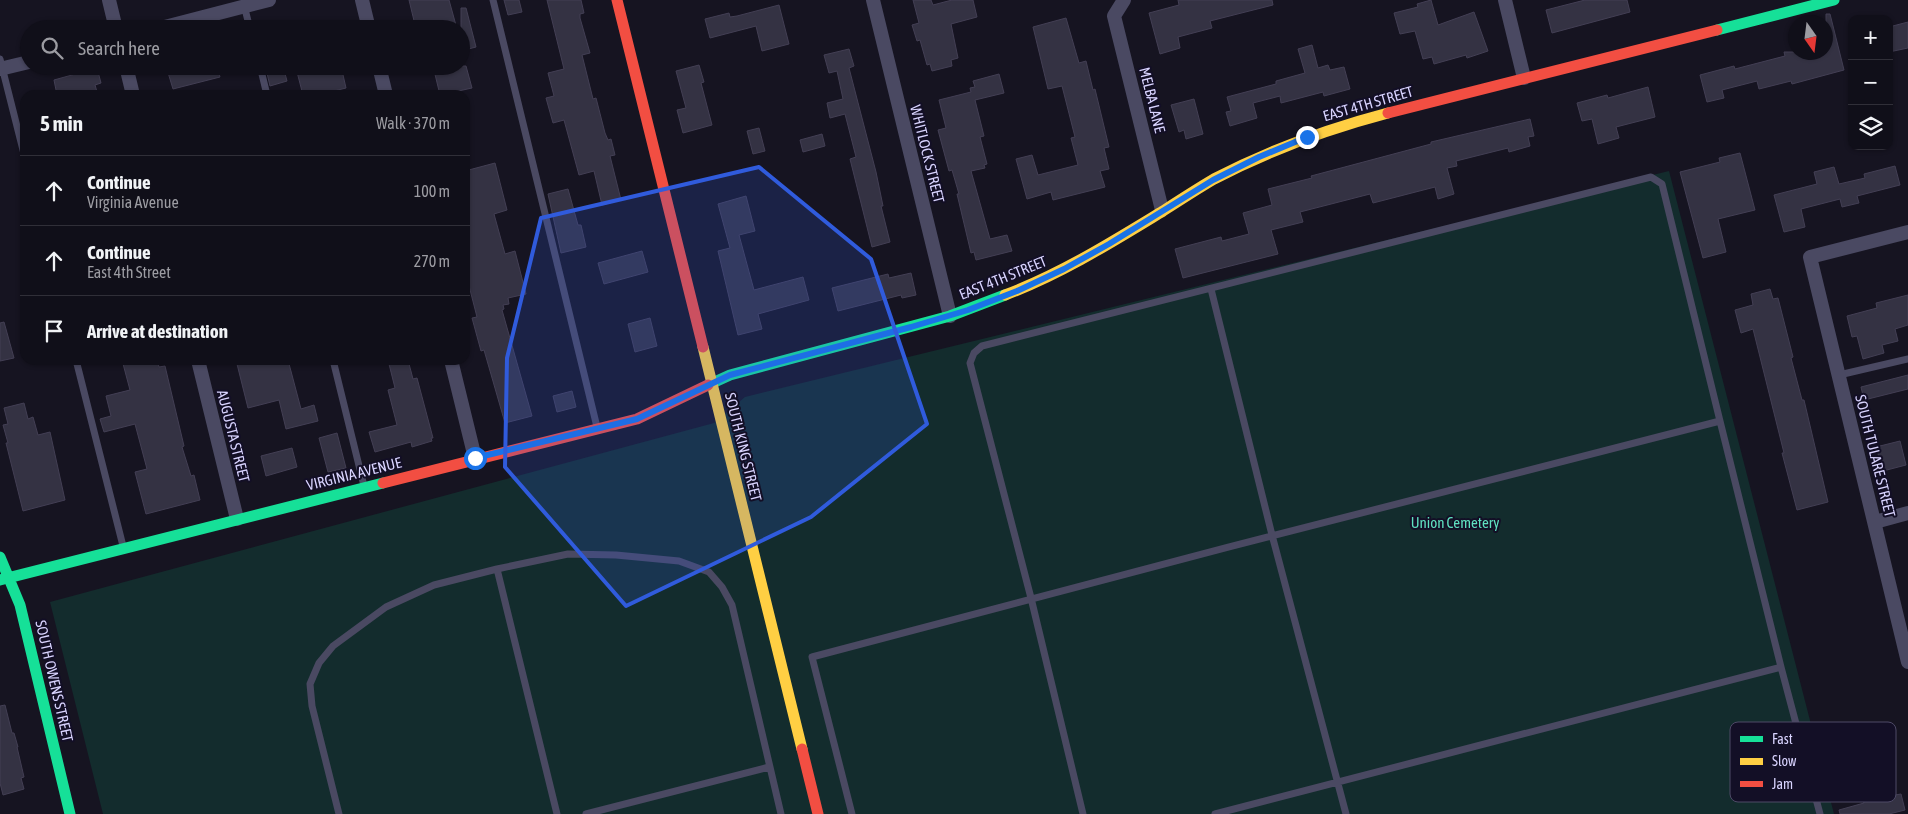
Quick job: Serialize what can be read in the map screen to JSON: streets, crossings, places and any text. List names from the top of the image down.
{
  "streets": {
    "street": [
      "MELBA LANE",
      "EAST 4TH STREET",
      "WHITLOCK STREET",
      "AUGUSTA STREET",
      "SOUTH KING STREET",
      "SOUTH TULARE STREET",
      "VIRGINIA AVENUE",
      "SOUTH OWENS STREET"
    ]
  },
  "crossings": [
    ["MELBA LANE", "EAST 4TH STREET"],
    ["EAST 4TH STREET", "WHITLOCK STREET"],
    ["EAST 4TH STREET", "SOUTH KING STREET"],
    ["EAST 4TH STREET", "VIRGINIA AVENUE"],
    ["AUGUSTA STREET", "VIRGINIA AVENUE"],
    ["SOUTH KING STREET", "VIRGINIA AVENUE"],
    ["VIRGINIA AVENUE", "SOUTH OWENS STREET"]
  ],
  "parks": ["Union Cemetery"],
  "legend": ["Fast", "Slow", "Jam"],
  "north": "bottom",
  "page": {
    "map_buttons": ["+", "−"],
    "search": "Search here",
    "heading": ["5 min", "Walk · 370 m"],
    "list": [
      ["Continue", "Virginia Avenue", "100 m"],
      ["Continue", "East 4th Street", "270 m"],
      "Arrive at destination"
    ]
  }
}
